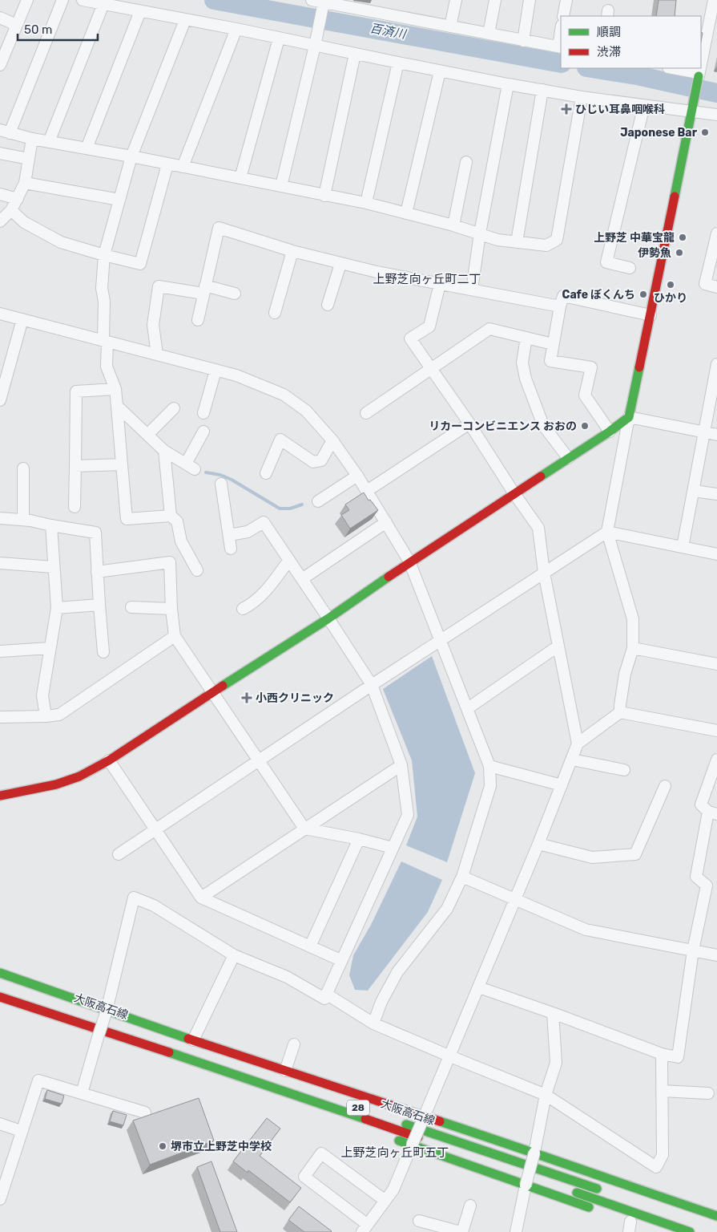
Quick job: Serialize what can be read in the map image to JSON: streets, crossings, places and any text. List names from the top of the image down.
{
  "streets": {
    "main road": ["大阪高石線", "28"]
  },
  "districts": ["上野芝向ヶ丘町二丁", "上野芝向ヶ丘町五丁"],
  "water": ["百済川"],
  "places": {
    "health": ["ひじい耳鼻咽喉科", "小西クリニック"],
    "other": [
      "Japonese Bar",
      "上野芝 中華宝龍",
      "伊勢魚",
      "ひかり",
      "Cafe ぼくんち",
      "リカーコンビニエンス おおの",
      "堺市立上野芝中学校"
    ]
  },
  "legend": ["順調", "渋滞"],
  "scale_bar": "50 m"
}
